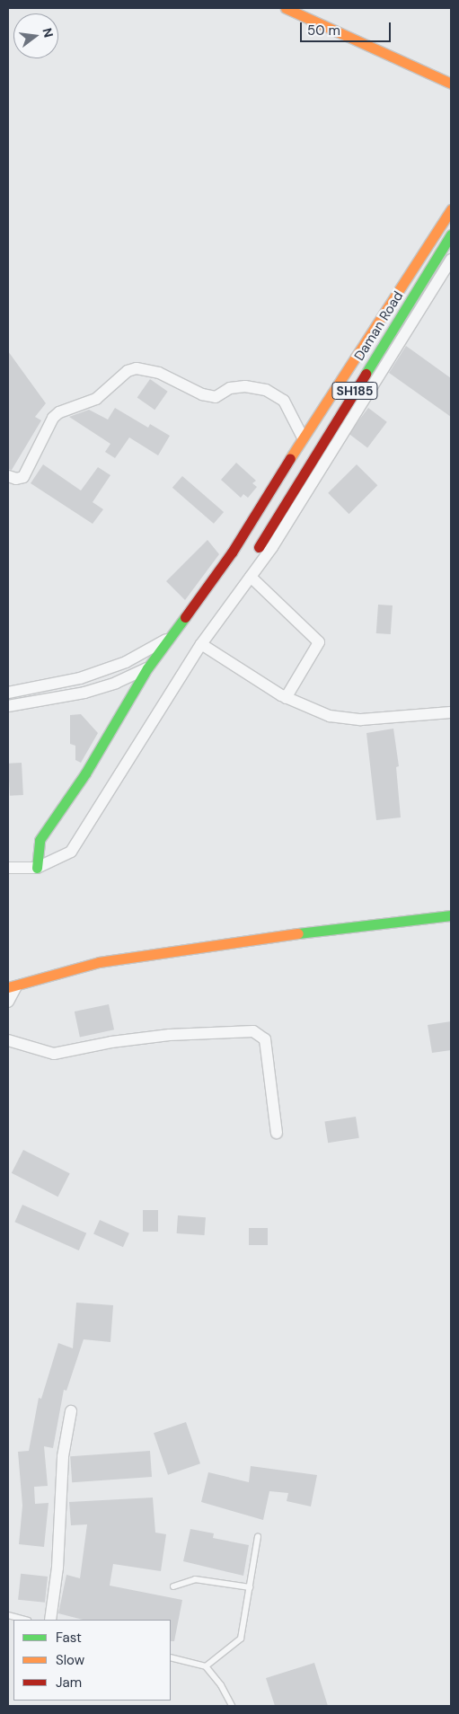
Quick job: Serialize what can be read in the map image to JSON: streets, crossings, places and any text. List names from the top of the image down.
{
  "streets": {
    "street": ["Daman Road", "SH185"]
  },
  "legend": ["Fast", "Slow", "Jam"],
  "scale_bar": "50 m",
  "north": "right"
}
